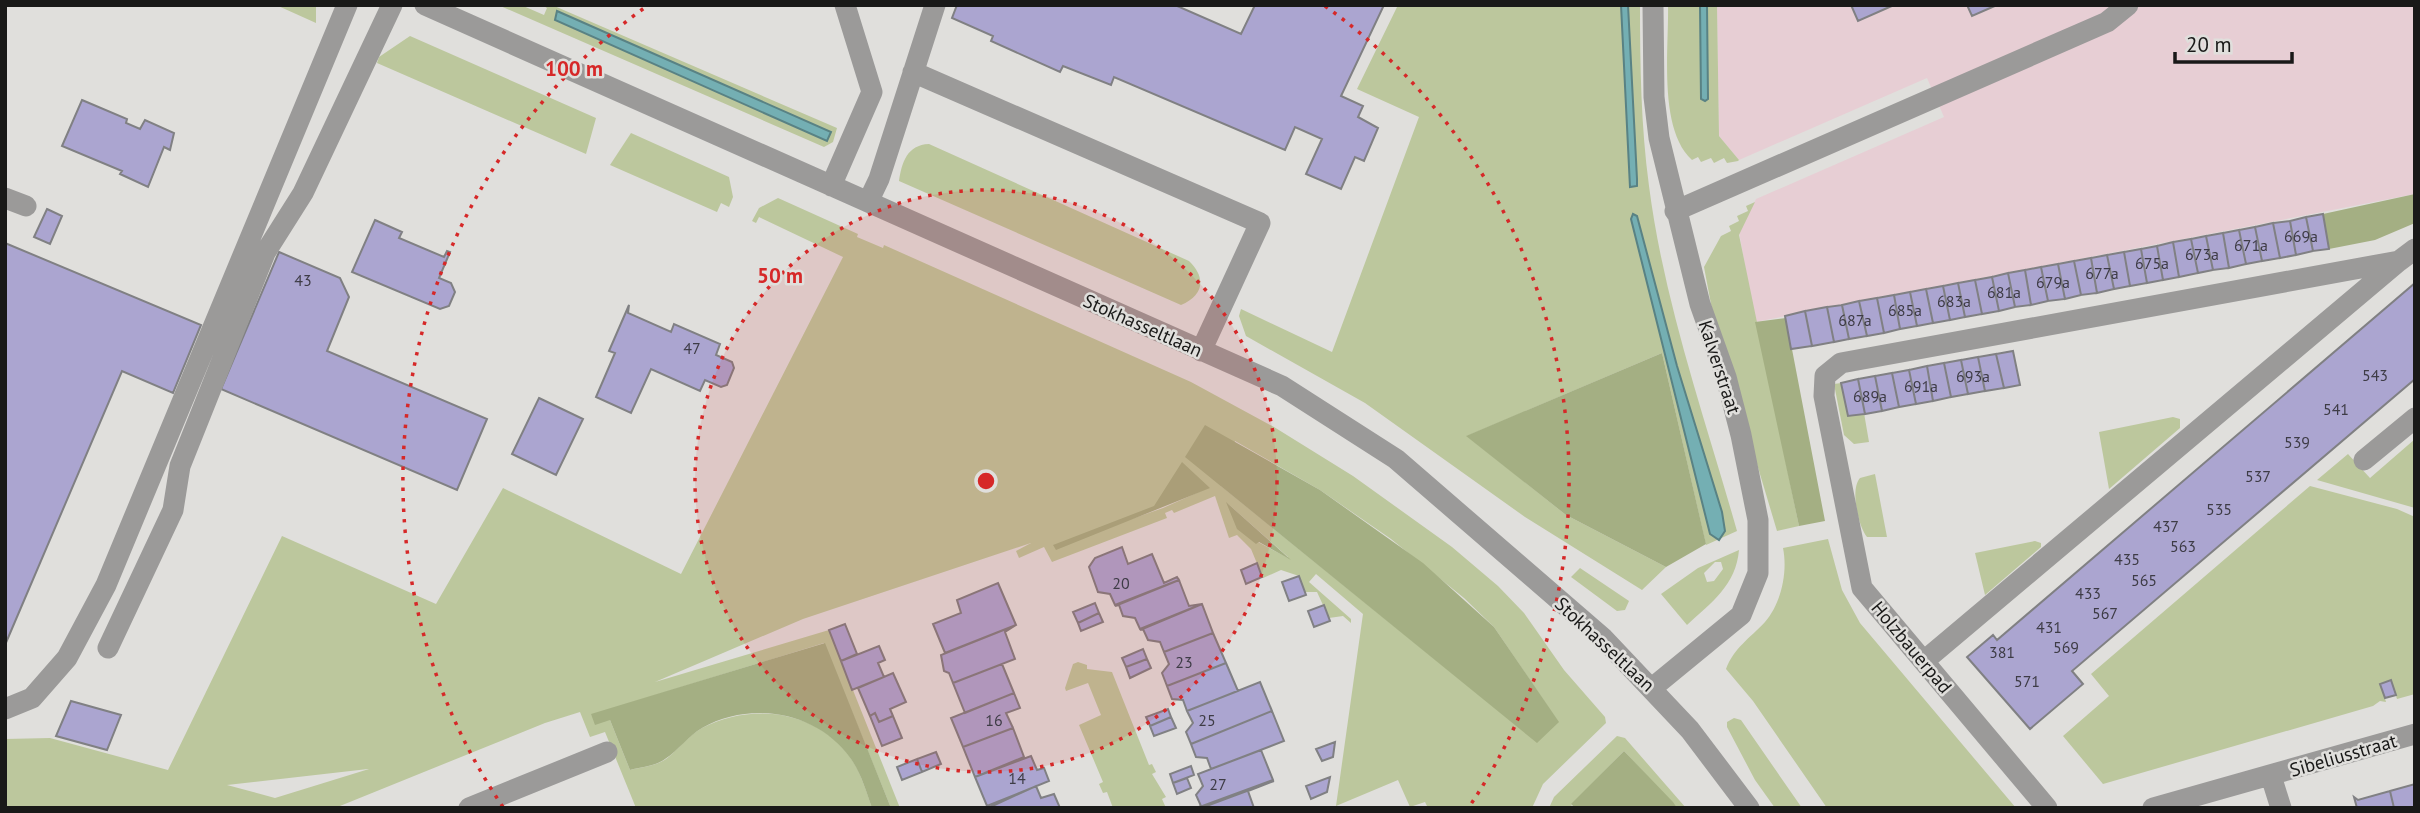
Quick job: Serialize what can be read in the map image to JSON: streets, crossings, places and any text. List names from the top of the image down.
{
  "streets": {
    "street": [
      "Stokhasseltlaan",
      "Kalverstraat",
      "Holzbauerpad",
      "Sibeliusstraat"
    ]
  },
  "crossings": [
    ["Stokhasseltlaan", "Kalverstraat"]
  ],
  "house_numbers": [
    "669a",
    "671a",
    "673a",
    "675a",
    "677a",
    "43",
    "679a",
    "681a",
    "683a",
    "685a",
    "687a",
    "47",
    "543",
    "693a",
    "691a",
    "689a",
    "541",
    "539",
    "537",
    "535",
    "437",
    "563",
    "435",
    "565",
    "20",
    "433",
    "567",
    "431",
    "569",
    "381",
    "23",
    "571",
    "16",
    "25",
    "14",
    "27"
  ],
  "scale_bar": "20 m",
  "rings": ["100 m", "50 m"]
}
